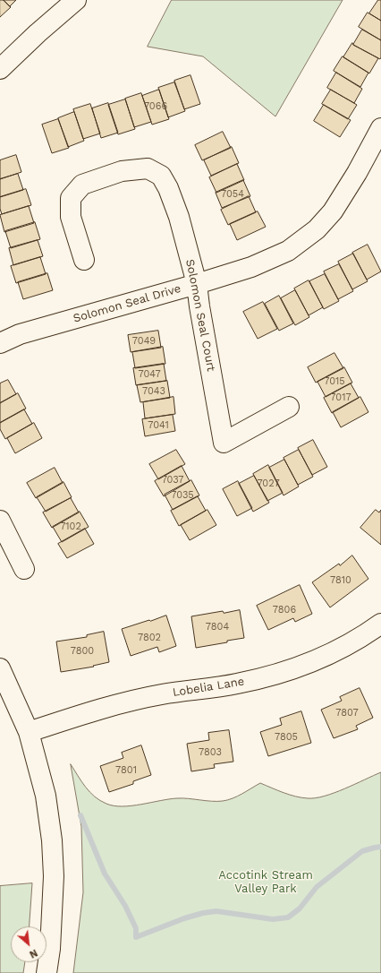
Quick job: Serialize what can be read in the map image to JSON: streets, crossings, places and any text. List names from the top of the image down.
{
  "streets": {
    "street": ["Solomon Seal Drive", "Solomon Seal Court", "Lobelia Lane"]
  },
  "crossings": [
    ["Solomon Seal Drive", "Solomon Seal Court"]
  ],
  "parks": ["Accotink Stream Valley Park"],
  "house_numbers": [
    "7066",
    "7054",
    "7049",
    "7047",
    "7015",
    "7043",
    "7017",
    "7041",
    "7037",
    "7027",
    "7035",
    "7102",
    "7810",
    "7806",
    "7804",
    "7802",
    "7800",
    "7807",
    "7805",
    "7803",
    "7801"
  ],
  "north": "bottom right"
}
